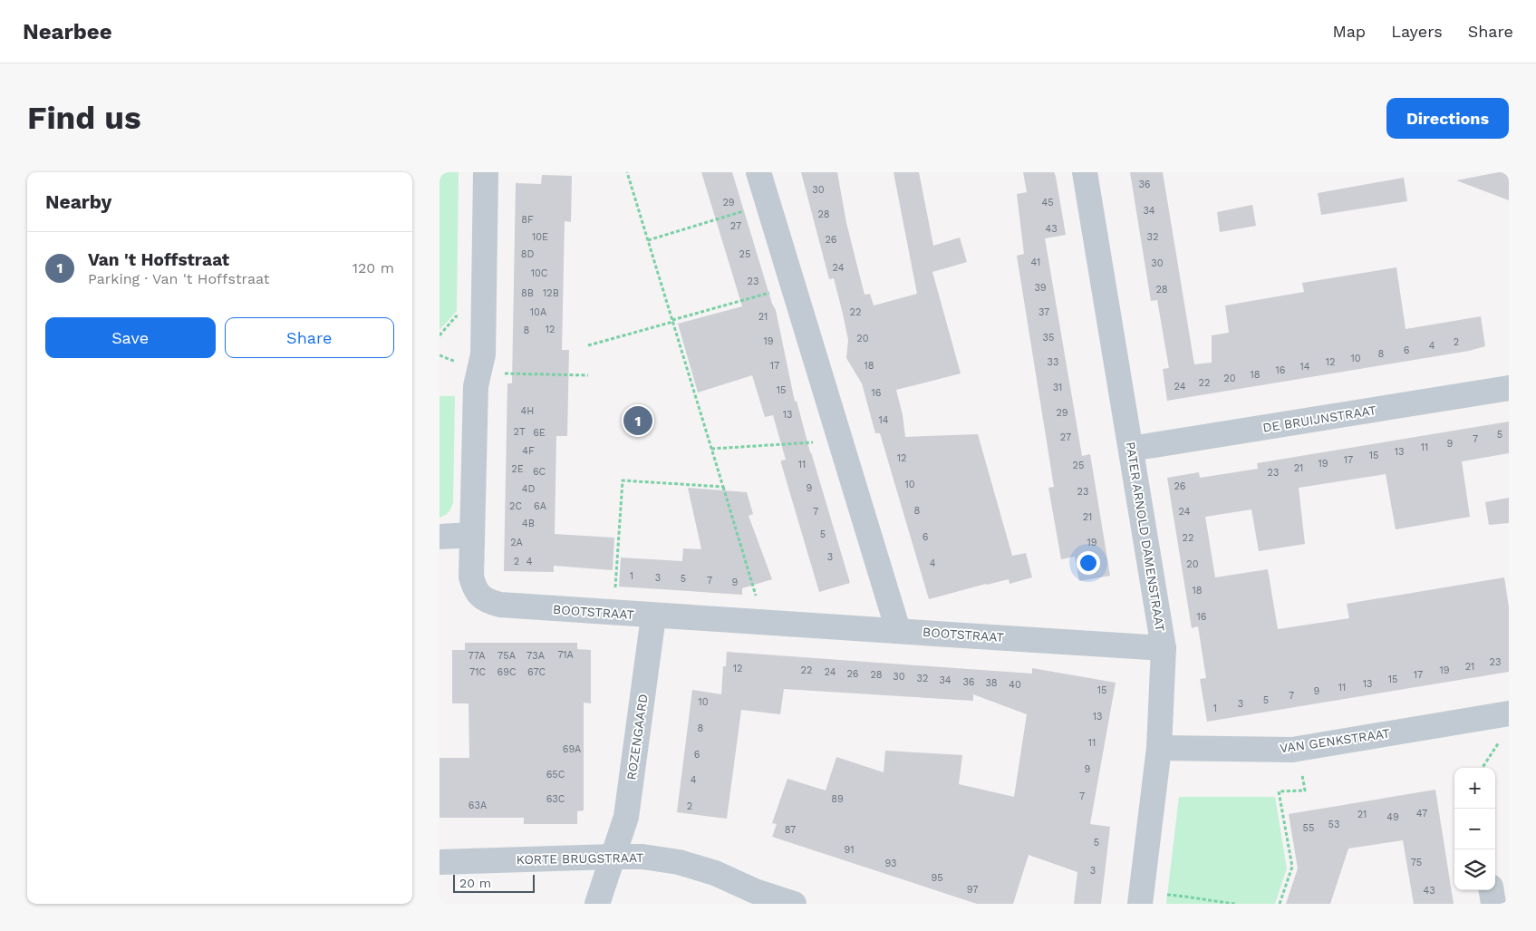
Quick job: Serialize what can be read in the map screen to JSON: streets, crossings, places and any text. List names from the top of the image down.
{
  "streets": {
    "street": [
      "DE BRUIJNSTRAAT",
      "PATER ARNOLD DAMENSTRAAT",
      "BOOTSTRAAT",
      "ROZENGAARD",
      "VAN GENKSTRAAT",
      "KORTE BRUGSTRAAT"
    ]
  },
  "crossings": [
    ["DE BRUIJNSTRAAT", "PATER ARNOLD DAMENSTRAAT"],
    ["PATER ARNOLD DAMENSTRAAT", "BOOTSTRAAT"],
    ["PATER ARNOLD DAMENSTRAAT", "VAN GENKSTRAAT"],
    ["BOOTSTRAAT", "ROZENGAARD"],
    ["ROZENGAARD", "KORTE BRUGSTRAAT"]
  ],
  "house_numbers": [
    "36",
    "30",
    "29",
    "45",
    "34",
    "28",
    "8F",
    "27",
    "43",
    "10E",
    "32",
    "26",
    "8D",
    "25",
    "41",
    "30",
    "24",
    "10C",
    "23",
    "39",
    "28",
    "8B",
    "12B",
    "10A",
    "22",
    "37",
    "21",
    "12",
    "8",
    "35",
    "20",
    "19",
    "2",
    "4",
    "6",
    "8",
    "10",
    "33",
    "12",
    "17",
    "18",
    "14",
    "16",
    "18",
    "20",
    "22",
    "24",
    "31",
    "15",
    "16",
    "4H",
    "29",
    "13",
    "14",
    "2T",
    "6E",
    "5",
    "27",
    "7",
    "9",
    "11",
    "4F",
    "13",
    "15",
    "12",
    "17",
    "19",
    "11",
    "25",
    "21",
    "2E",
    "6C",
    "23",
    "10",
    "26",
    "9",
    "4D",
    "23",
    "2C",
    "6A",
    "8",
    "7",
    "24",
    "21",
    "4B",
    "5",
    "6",
    "22",
    "2A",
    "19",
    "3",
    "2",
    "4",
    "4",
    "20",
    "1",
    "3",
    "5",
    "7",
    "9",
    "18",
    "16",
    "71A",
    "77A",
    "75A",
    "73A",
    "23",
    "21",
    "12",
    "22",
    "19",
    "71C",
    "69C",
    "67C",
    "24",
    "26",
    "28",
    "17",
    "30",
    "32",
    "15",
    "34",
    "36",
    "38",
    "13",
    "40",
    "11",
    "15",
    "9",
    "7",
    "5",
    "10",
    "3",
    "1",
    "13",
    "8",
    "11",
    "69A",
    "6",
    "9",
    "65C",
    "4",
    "7",
    "63C",
    "89",
    "63A",
    "2",
    "47",
    "21",
    "49",
    "53",
    "55",
    "87",
    "5",
    "91",
    "75",
    "93",
    "3",
    "95",
    "97",
    "43"
  ],
  "scale_bar": "20 m",
  "page": {
    "header": "Nearbee",
    "nav": ["Map", "Layers", "Share"],
    "buttons": [
      "Directions",
      ["Save", "Share"]
    ],
    "title": "Find us",
    "heading": "Nearby",
    "list": [
      {
        "mark": "1",
        "name": "Van 't Hoffstraat",
        "note": "Parking · Van 't Hoffstraat",
        "value": "120 m"
      }
    ],
    "pins": "1",
    "map_buttons": ["+", "−"],
    "scale": "20 m"
  }
}
